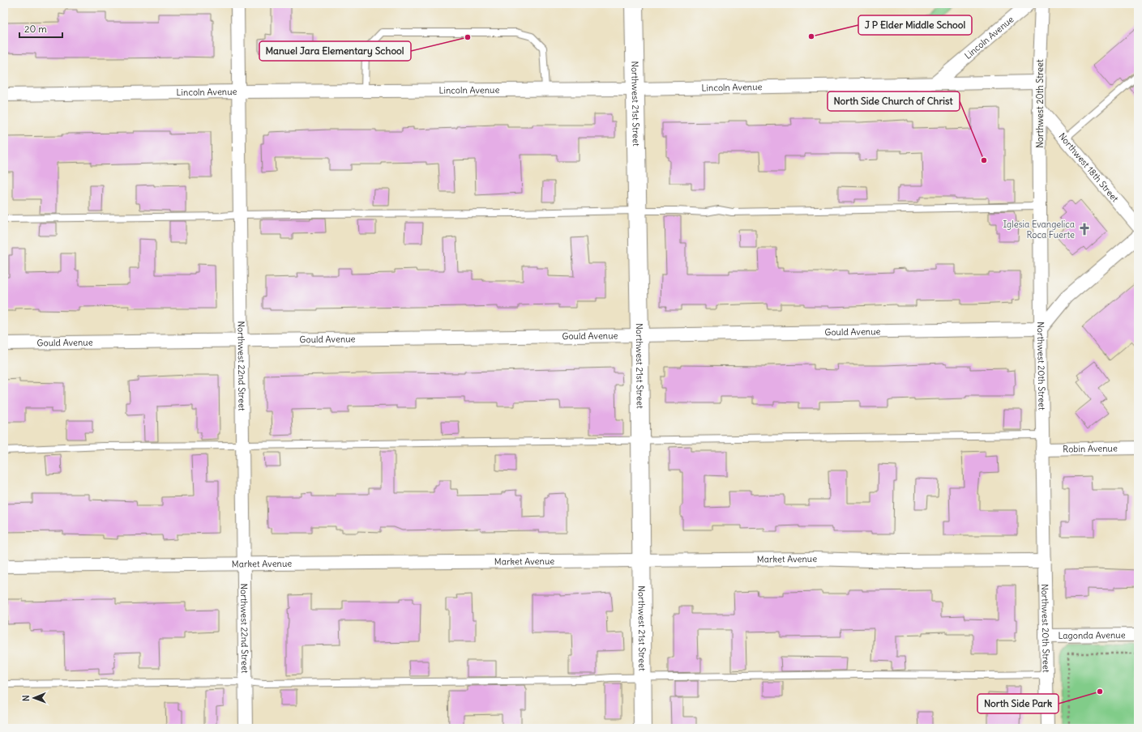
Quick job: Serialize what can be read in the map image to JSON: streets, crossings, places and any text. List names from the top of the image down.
{
  "streets": {
    "street": [
      "Lincoln Avenue",
      "Northwest 21st Street",
      "Northwest 20th Street",
      "Northwest 18th Street",
      "Gould Avenue",
      "Northwest 22nd Street",
      "Robin Avenue",
      "Market Avenue",
      "Lagonda Avenue"
    ]
  },
  "crossings": [
    ["Lincoln Avenue", "Northwest 21st Street"],
    ["Lincoln Avenue", "Northwest 20th Street"],
    ["Lincoln Avenue", "Northwest 22nd Street"],
    ["Northwest 21st Street", "Gould Avenue"],
    ["Northwest 21st Street", "Market Avenue"],
    ["Northwest 20th Street", "Northwest 18th Street"],
    ["Northwest 20th Street", "Gould Avenue"],
    ["Northwest 20th Street", "Robin Avenue"],
    ["Northwest 20th Street", "Market Avenue"],
    ["Northwest 20th Street", "Lagonda Avenue"],
    ["Gould Avenue", "Northwest 22nd Street"],
    ["Northwest 22nd Street", "Market Avenue"]
  ],
  "places": {
    "other": [
      "J P Elder Middle School",
      "Manuel Jara Elementary School",
      "North Side Church of Christ",
      "North Side Park"
    ],
    "church": ["Iglesia Evangelica Roca Fuerte"]
  },
  "scale_bar": "20 m",
  "north": "left"
}
